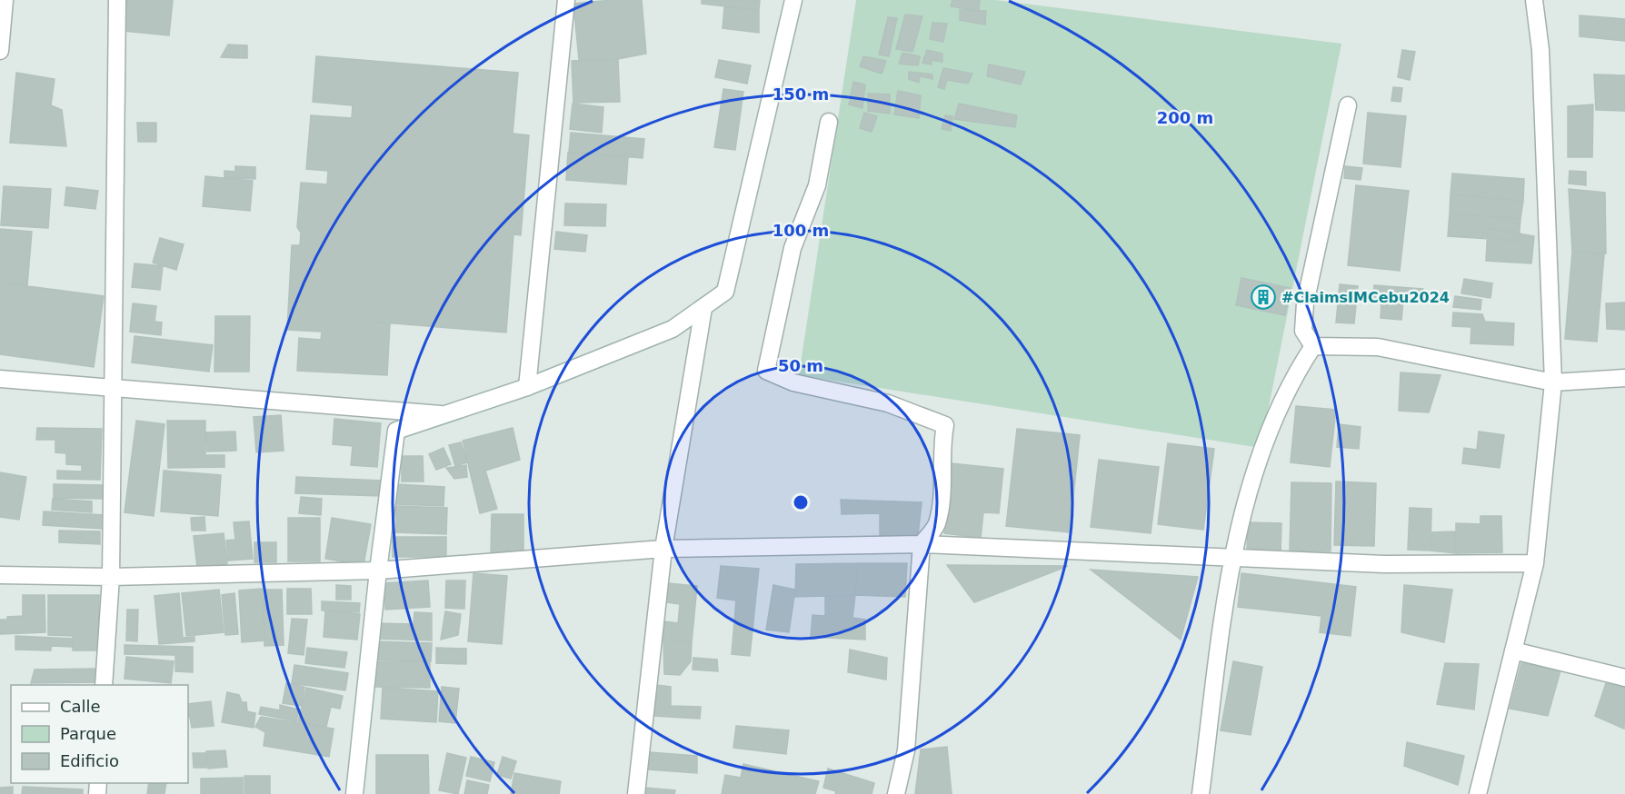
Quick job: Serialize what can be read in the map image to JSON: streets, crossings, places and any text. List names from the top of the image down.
{
  "places": {
    "building": ["#ClaimsIMCebu2024"]
  },
  "legend": ["Calle", "Parque", "Edificio"],
  "rings": [
    "150 m",
    "200 m",
    "100 m",
    "50 m"
  ]
}
